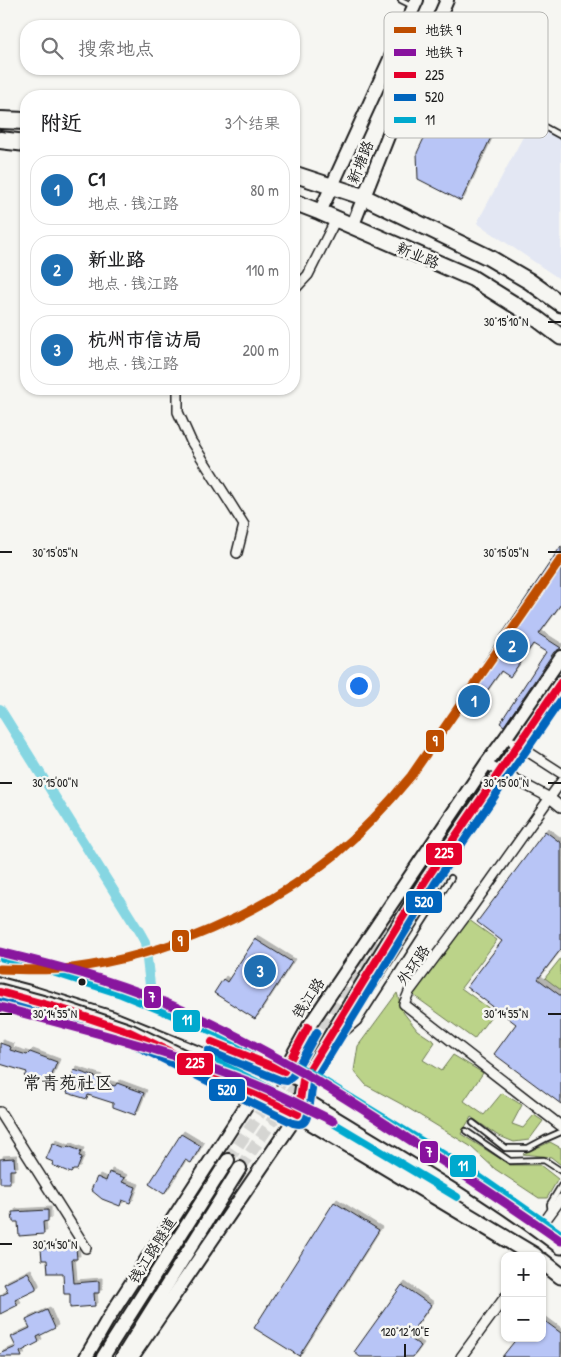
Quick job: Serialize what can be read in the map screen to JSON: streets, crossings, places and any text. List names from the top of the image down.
{
  "streets": {
    "main road": [
      "新塘路",
      "新业路",
      "钱江路",
      "钱江路隧道"
    ],
    "street": ["外环路"]
  },
  "crossings": [
    ["新塘路", "新业路"]
  ],
  "districts": ["常青苑社区"],
  "lines": [
    "metro line 9",
    "transit line 225",
    "transit line 520",
    "metro line 7",
    "transit line 11"
  ],
  "legend": [
    "地铁 9",
    "地铁 7",
    "225",
    "520",
    "11"
  ],
  "page": {
    "search": "搜索地点",
    "heading": ["附近", "3个结果"],
    "list": [
      {
        "mark": "1",
        "name": "C1",
        "note": "地点 · 钱江路",
        "value": "80 m"
      },
      {
        "mark": "2",
        "name": "新业路",
        "note": "地点 · 钱江路",
        "value": "110 m"
      },
      {
        "mark": "3",
        "name": "杭州市信访局",
        "note": "地点 · 钱江路",
        "value": "200 m"
      }
    ],
    "pins": ["2", "1", "3"],
    "map_buttons": ["+", "−"]
  },
  "coordinates": [
    "30°15'10\"N",
    "30°15'05\"N",
    "30°15'00\"N",
    "30°14'55\"N",
    "30°14'50\"N",
    "120°12'10\"E"
  ]
}
